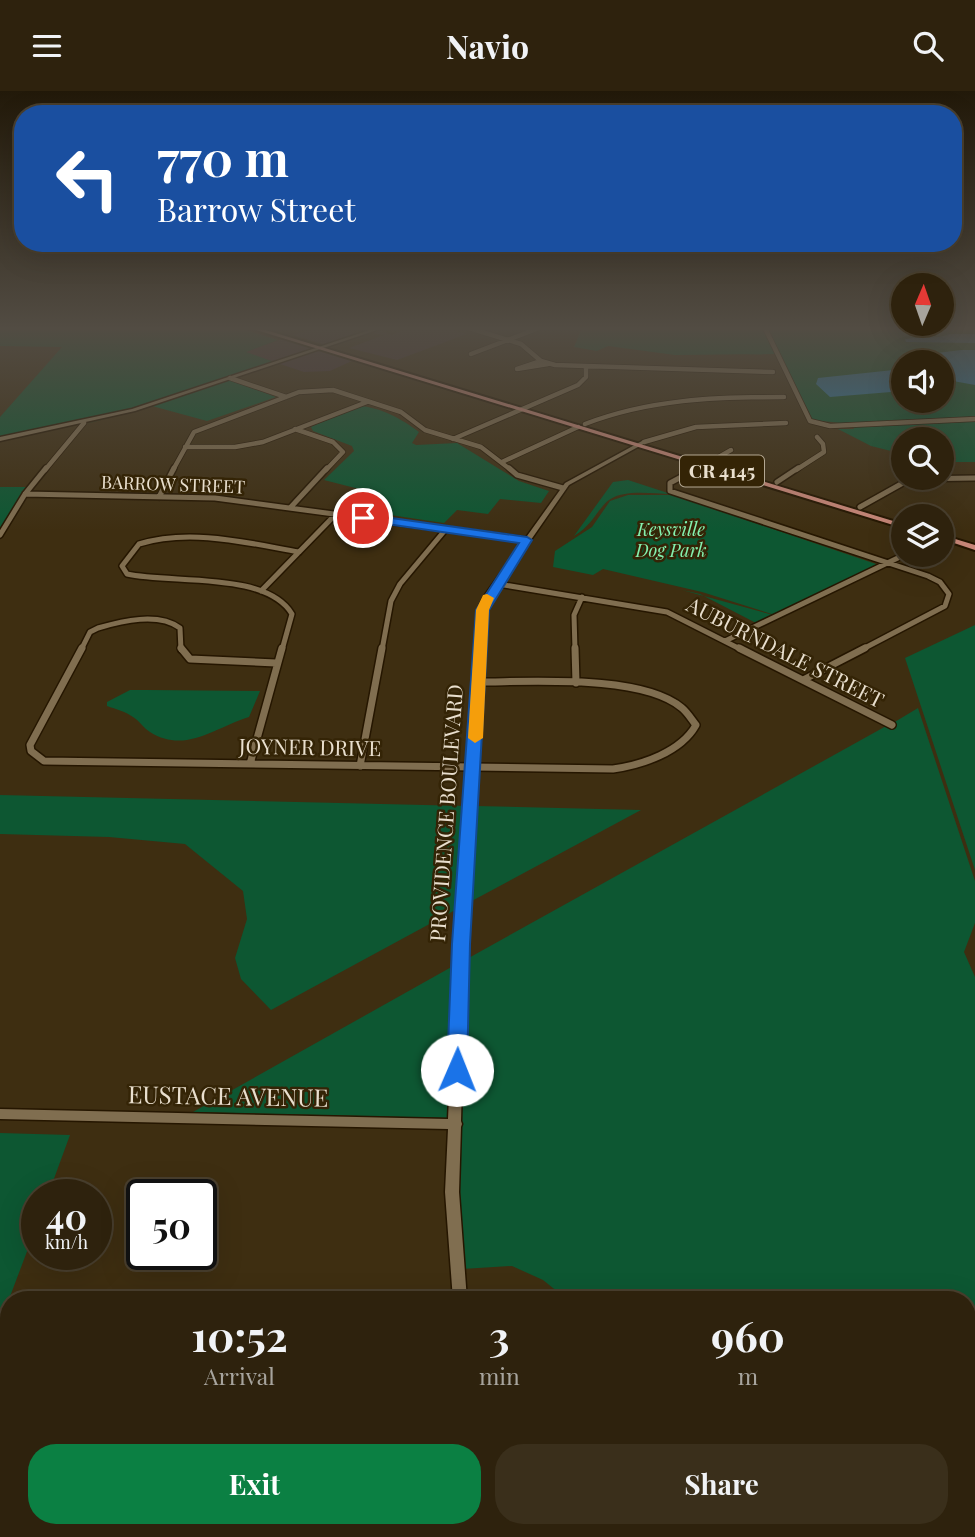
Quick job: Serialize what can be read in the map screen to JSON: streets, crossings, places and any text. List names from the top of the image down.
{
  "streets": {
    "main road": ["CR 4145", "PROVIDENCE BOULEVARD", "EUSTACE AVENUE"],
    "street": ["BARROW STREET", "AUBURNDALE STREET", "JOYNER DRIVE"]
  },
  "crossings": [
    ["CR 4145", "PROVIDENCE BOULEVARD"],
    ["BARROW STREET", "PROVIDENCE BOULEVARD"],
    ["AUBURNDALE STREET", "PROVIDENCE BOULEVARD"],
    ["JOYNER DRIVE", "PROVIDENCE BOULEVARD"],
    ["PROVIDENCE BOULEVARD", "EUSTACE AVENUE"]
  ],
  "parks": ["Keysville Dog Park"],
  "north": "top",
  "page": {
    "header": "Navio",
    "turn": ["770 m", "Barrow Street"],
    "speed": "40 km/h",
    "limit": "50",
    "eta": [
      "10:52",
      "Arrival",
      "3",
      "min",
      "960",
      "m"
    ],
    "buttons": ["Exit", "Share"]
  }
}
